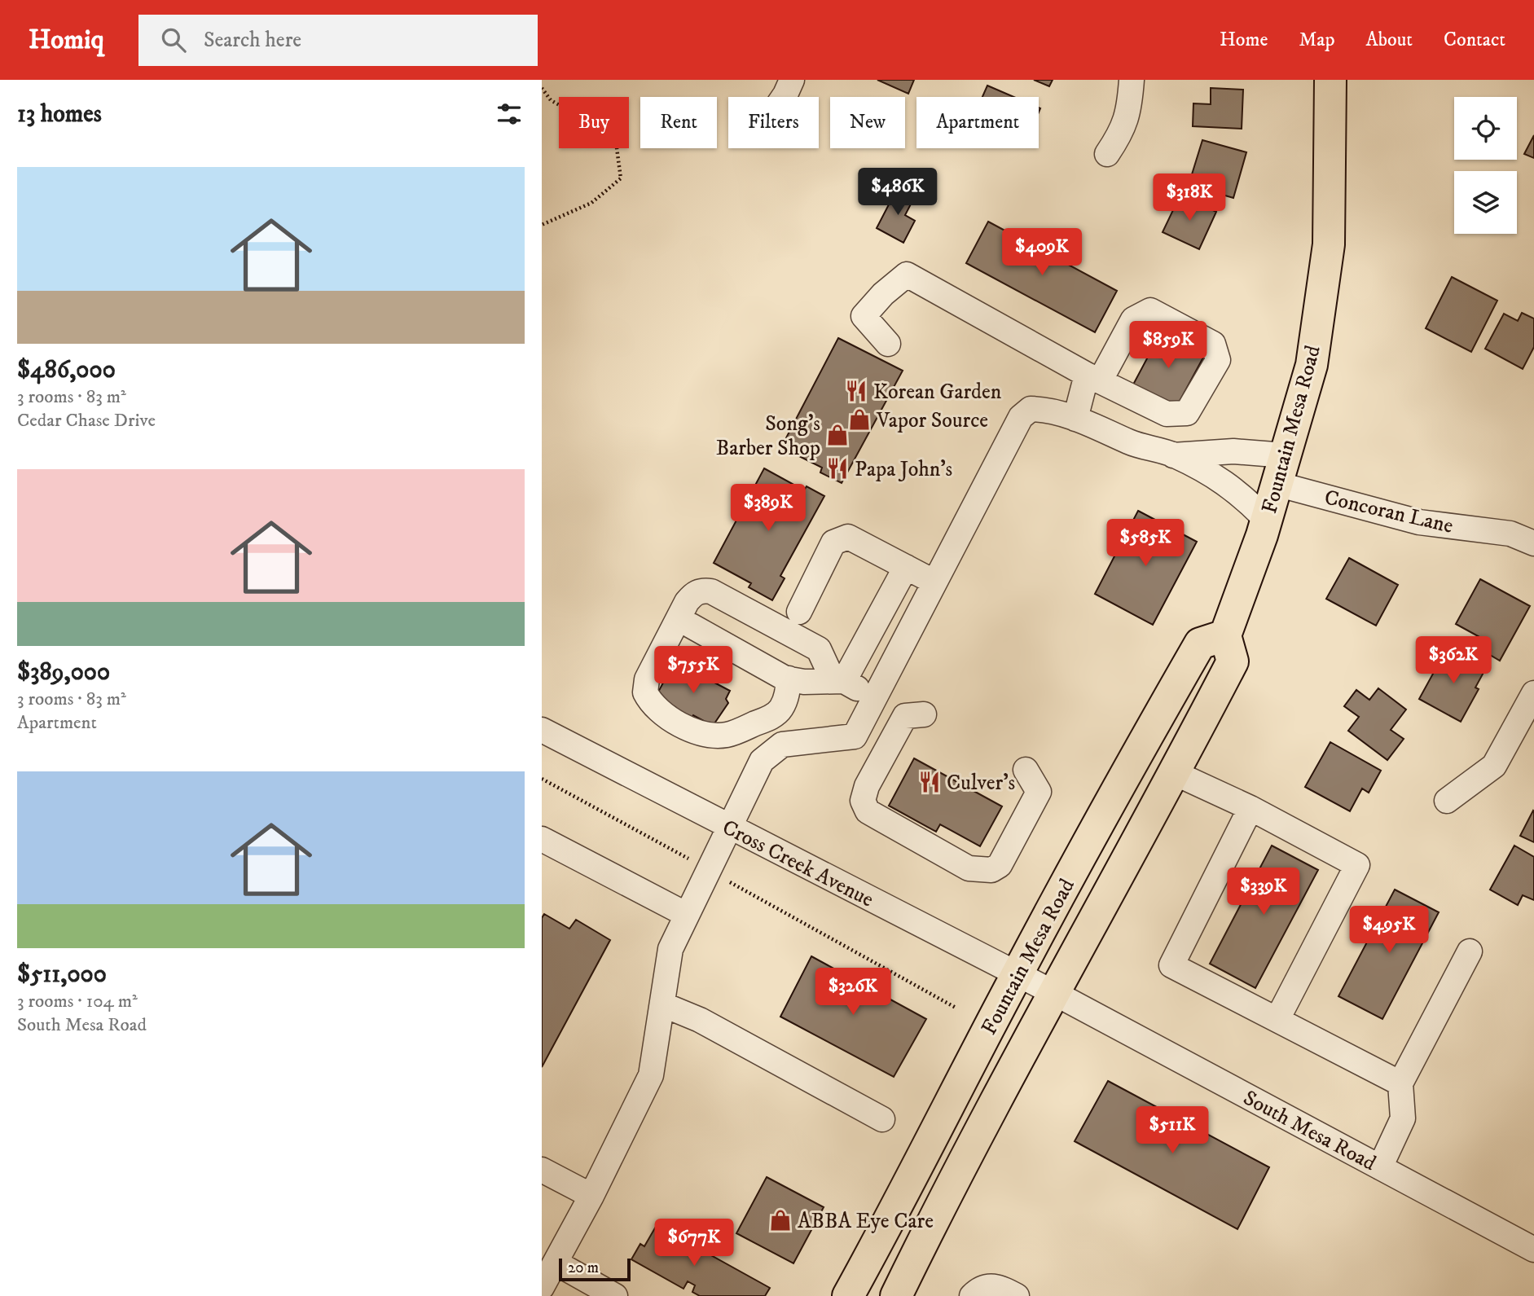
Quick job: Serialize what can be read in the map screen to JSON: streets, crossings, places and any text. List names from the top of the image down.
{
  "streets": {
    "main road": ["Fountain Mesa Road"],
    "street": ["Concoran Lane", "Cross Creek Avenue", "South Mesa Road"]
  },
  "crossings": [
    ["Fountain Mesa Road", "Concoran Lane"],
    ["Fountain Mesa Road", "Cross Creek Avenue"],
    ["Fountain Mesa Road", "South Mesa Road"],
    ["Cross Creek Avenue", "South Mesa Road"]
  ],
  "places": {
    "restaurant": ["Korean Garden", "Papa John's", "Culver's"],
    "shop": ["Vapor Source", "Song's Barber Shop", "ABBA Eye Care"]
  },
  "scale_bar": "20 m",
  "page": {
    "header": "Homiq",
    "search": "Search here",
    "nav": [
      "Home",
      "Map",
      "About",
      "Contact"
    ],
    "heading": "13 homes",
    "chip": [
      "Buy",
      "Rent",
      "Filters",
      "New",
      "Apartment"
    ],
    "list": [
      {
        "name": "$486,000",
        "note": "3 rooms · 83 m² · Cedar Chase Drive"
      },
      {
        "name": "$389,000",
        "note": "3 rooms · 83 m² · Apartment"
      },
      {
        "name": "$511,000",
        "note": "3 rooms · 104 m² · South Mesa Road"
      }
    ],
    "price": [
      "$486K",
      "$318K",
      "$409K",
      "$859K",
      "$389K",
      "$585K",
      "$362K",
      "$755K",
      "$339K",
      "$495K",
      "$326K",
      "$511K",
      "$677K"
    ],
    "scale": "20 m"
  }
}
